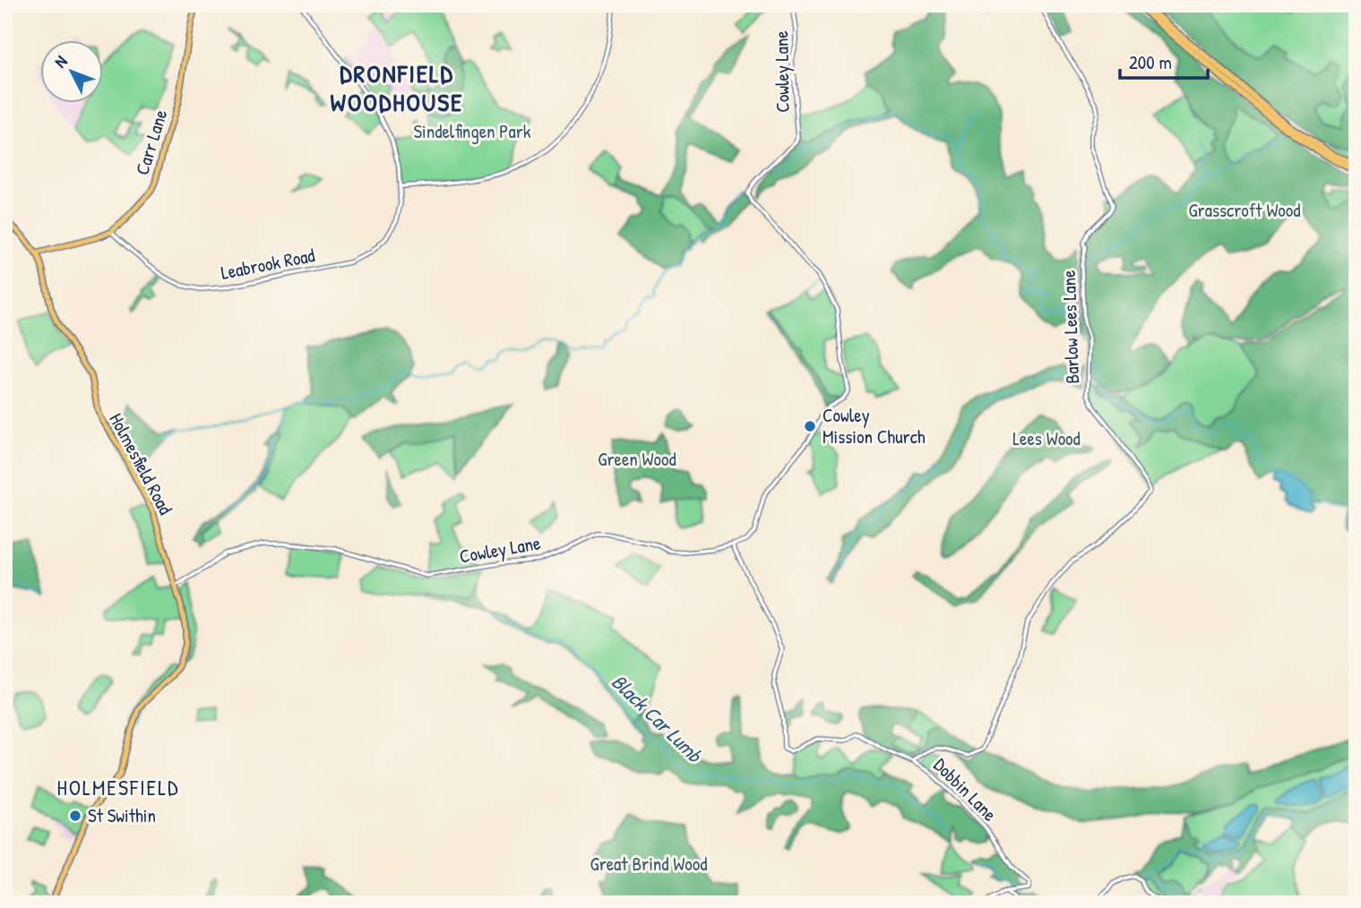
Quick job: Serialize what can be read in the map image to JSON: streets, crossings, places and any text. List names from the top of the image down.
{
  "streets": {
    "main road": ["Carr Lane", "Holmesfield Road"],
    "street": [
      "Cowley Lane",
      "Leabrook Road",
      "Barlow Lees Lane",
      "Dobbin Lane"
    ]
  },
  "crossings": [
    ["Cowley Lane", "Holmesfield Road"],
    ["Cowley Lane", "Dobbin Lane"],
    ["Carr Lane", "Leabrook Road"],
    ["Carr Lane", "Holmesfield Road"],
    ["Barlow Lees Lane", "Dobbin Lane"]
  ],
  "districts": ["DRONFIELD WOODHOUSE", "HOLMESFIELD"],
  "water": ["Black Car Lumb"],
  "parks": [
    "Sindelfingen Park",
    "Grasscroft Wood",
    "Lees Wood",
    "Green Wood",
    "Great Brind Wood"
  ],
  "places": ["Cowley Mission Church", "St Swithin"],
  "scale_bar": "200 m",
  "north": "top left"
}
